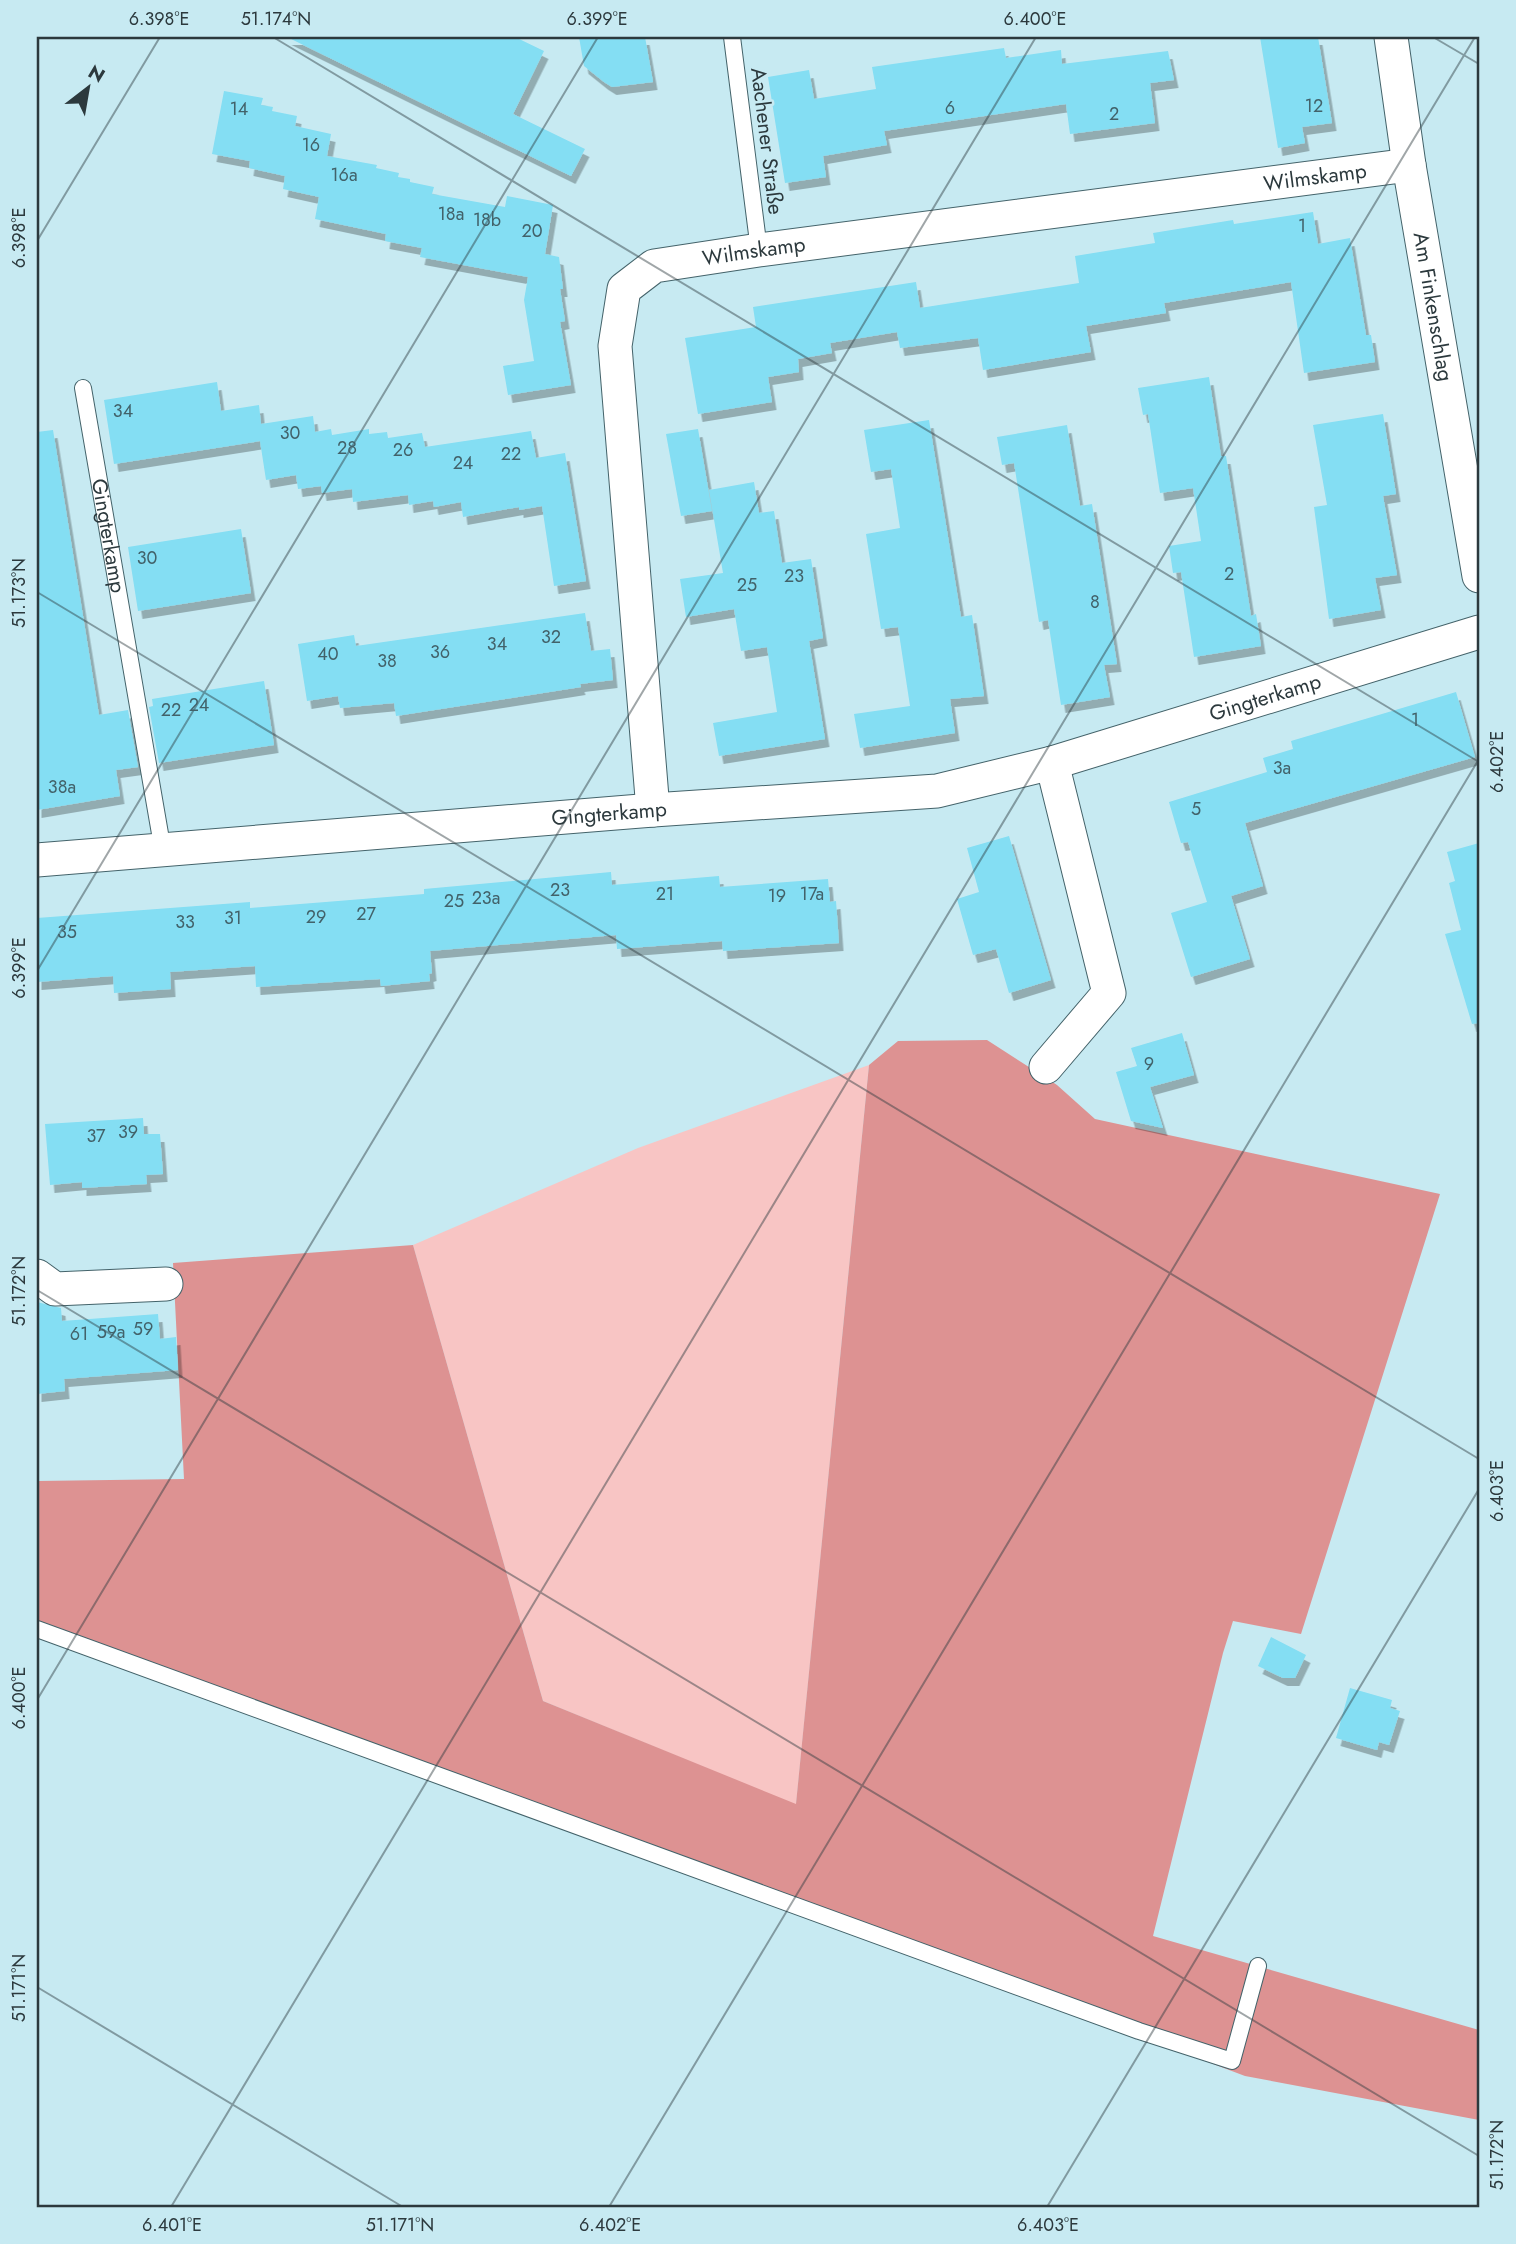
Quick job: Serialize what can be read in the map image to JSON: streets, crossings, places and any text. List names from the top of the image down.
{
  "streets": {
    "street": ["Wilmskamp", "Am Finkenschlag", "Gingterkamp"],
    "lane": ["Aachener Straße"]
  },
  "crossings": [
    ["Aachener Straße", "Wilmskamp"],
    ["Wilmskamp", "Am Finkenschlag"],
    ["Wilmskamp", "Gingterkamp"]
  ],
  "house_numbers": [
    "12",
    "6",
    "14",
    "2",
    "16",
    "16a",
    "18a",
    "18b",
    "1",
    "20",
    "34",
    "30",
    "28",
    "26",
    "22",
    "24",
    "30",
    "2",
    "23",
    "25",
    "8",
    "32",
    "34",
    "36",
    "40",
    "38",
    "24",
    "22",
    "1",
    "3a",
    "38a",
    "5",
    "23",
    "21",
    "17a",
    "19",
    "23a",
    "25",
    "27",
    "29",
    "31",
    "33",
    "35",
    "9",
    "39",
    "37",
    "59",
    "59a",
    "61"
  ],
  "north": "top right",
  "coordinates": [
    "6.398°E",
    "51.174°N",
    "6.399°E",
    "6.400°E",
    "51.173°N",
    "6.402°E",
    "51.172°N",
    "6.403°E",
    "51.171°N",
    "6.401°E"
  ]
}
